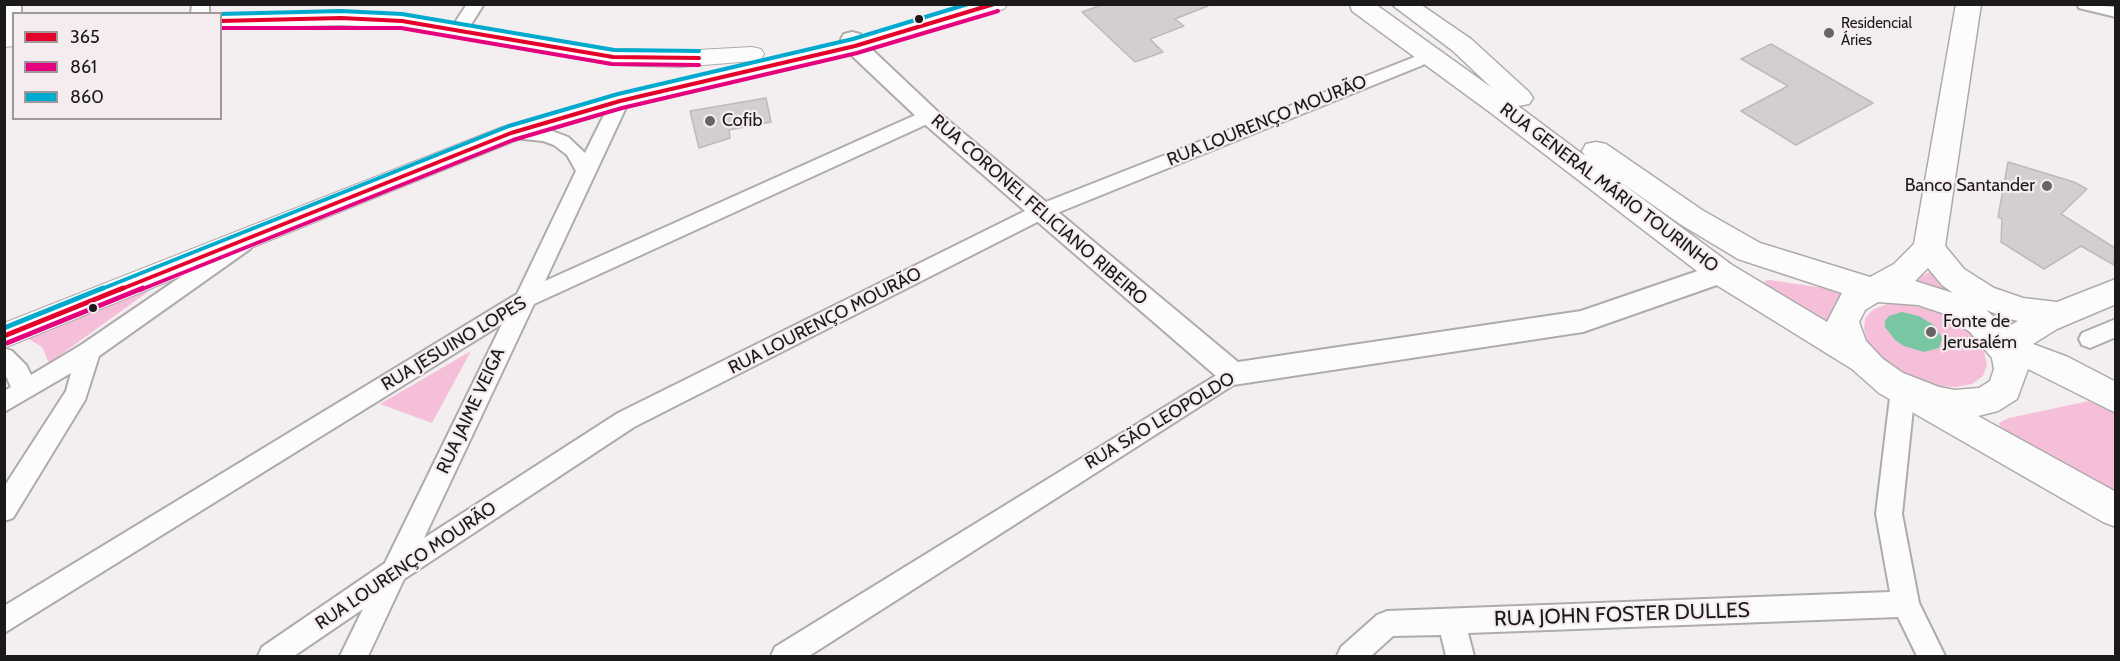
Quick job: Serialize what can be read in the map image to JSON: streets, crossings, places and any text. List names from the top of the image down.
{
  "streets": {
    "main road": ["RUA GENERAL MÁRIO TOURINHO"],
    "street": [
      "RUA LOURENÇO MOURÃO",
      "RUA CORONEL FELICIANO RIBEIRO",
      "RUA JESUINO LOPES",
      "RUA JAIME VEIGA",
      "RUA SÃO LEOPOLDO",
      "RUA JOHN FOSTER DULLES"
    ]
  },
  "crossings": [
    ["RUA LOURENÇO MOURÃO", "RUA CORONEL FELICIANO RIBEIRO"],
    ["RUA LOURENÇO MOURÃO", "RUA JAIME VEIGA"],
    ["RUA GENERAL MÁRIO TOURINHO", "RUA SÃO LEOPOLDO"],
    ["RUA CORONEL FELICIANO RIBEIRO", "RUA JESUINO LOPES"],
    ["RUA CORONEL FELICIANO RIBEIRO", "RUA SÃO LEOPOLDO"],
    ["RUA JESUINO LOPES", "RUA JAIME VEIGA"]
  ],
  "places": [
    "Residencial Áries",
    "Cofib",
    "Banco Santander",
    "Fonte de Jerusalém"
  ],
  "lines": ["transit line 365", "transit line 860", "transit line 861"],
  "legend": ["365", "861", "860"]
}
